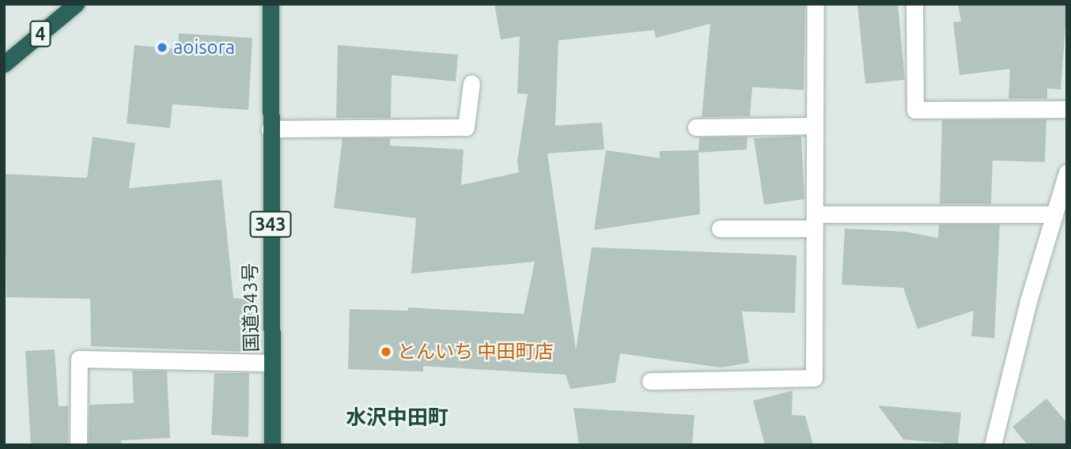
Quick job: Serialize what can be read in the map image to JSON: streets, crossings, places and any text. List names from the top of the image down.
{
  "streets": {
    "highway": ["4", "343", "国道343号"]
  },
  "districts": ["水沢中田町"],
  "places": ["aoisora", "とんいち 中田町店"]
}
